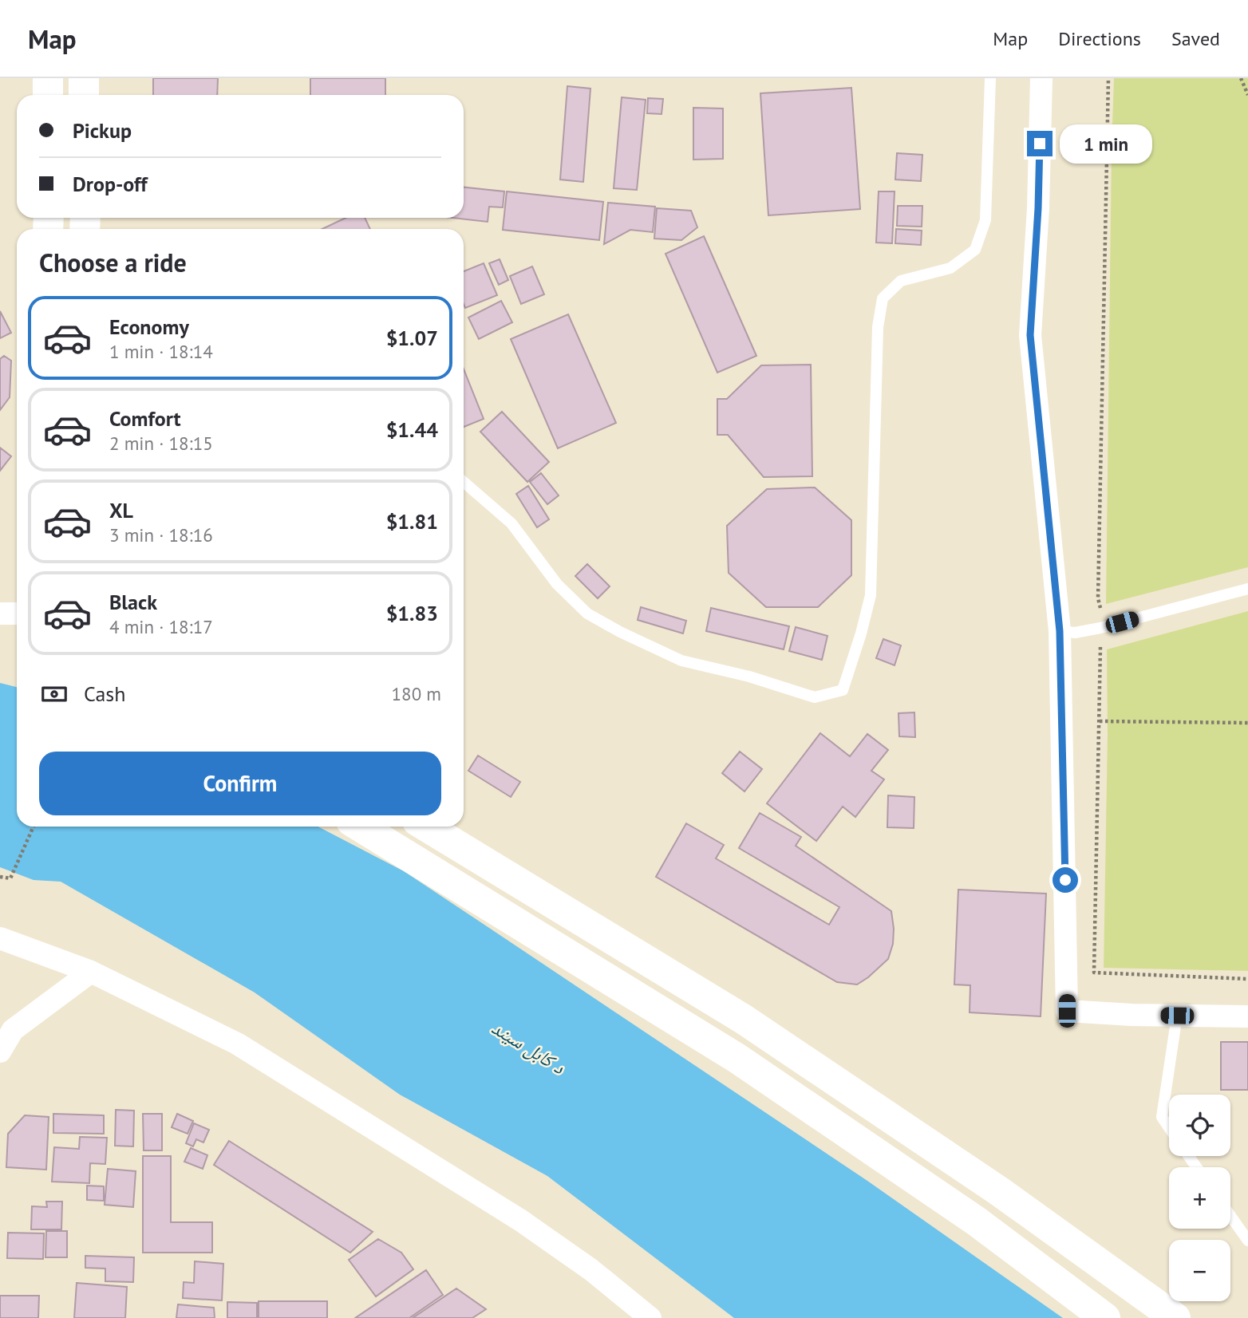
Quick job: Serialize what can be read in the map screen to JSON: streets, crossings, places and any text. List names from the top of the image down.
{
  "water": ["د کابل سيند"],
  "page": {
    "header": "Map",
    "nav": ["Map", "Directions", "Saved"],
    "banner": ["Pickup", "Drop-off"],
    "bubble": "1 min",
    "heading": "Choose a ride",
    "list": [
      {
        "name": "Economy",
        "note": "1 min · 18:14",
        "value": "$1.07"
      },
      {
        "name": "Comfort",
        "note": "2 min · 18:15",
        "value": "$1.44"
      },
      {
        "name": "XL",
        "note": "3 min · 18:16",
        "value": "$1.81"
      },
      {
        "name": "Black",
        "note": "4 min · 18:17",
        "value": "$1.83"
      }
    ],
    "pay": ["Cash", "180 m"],
    "buttons": "Confirm",
    "map_buttons": ["+", "−"]
  }
}
